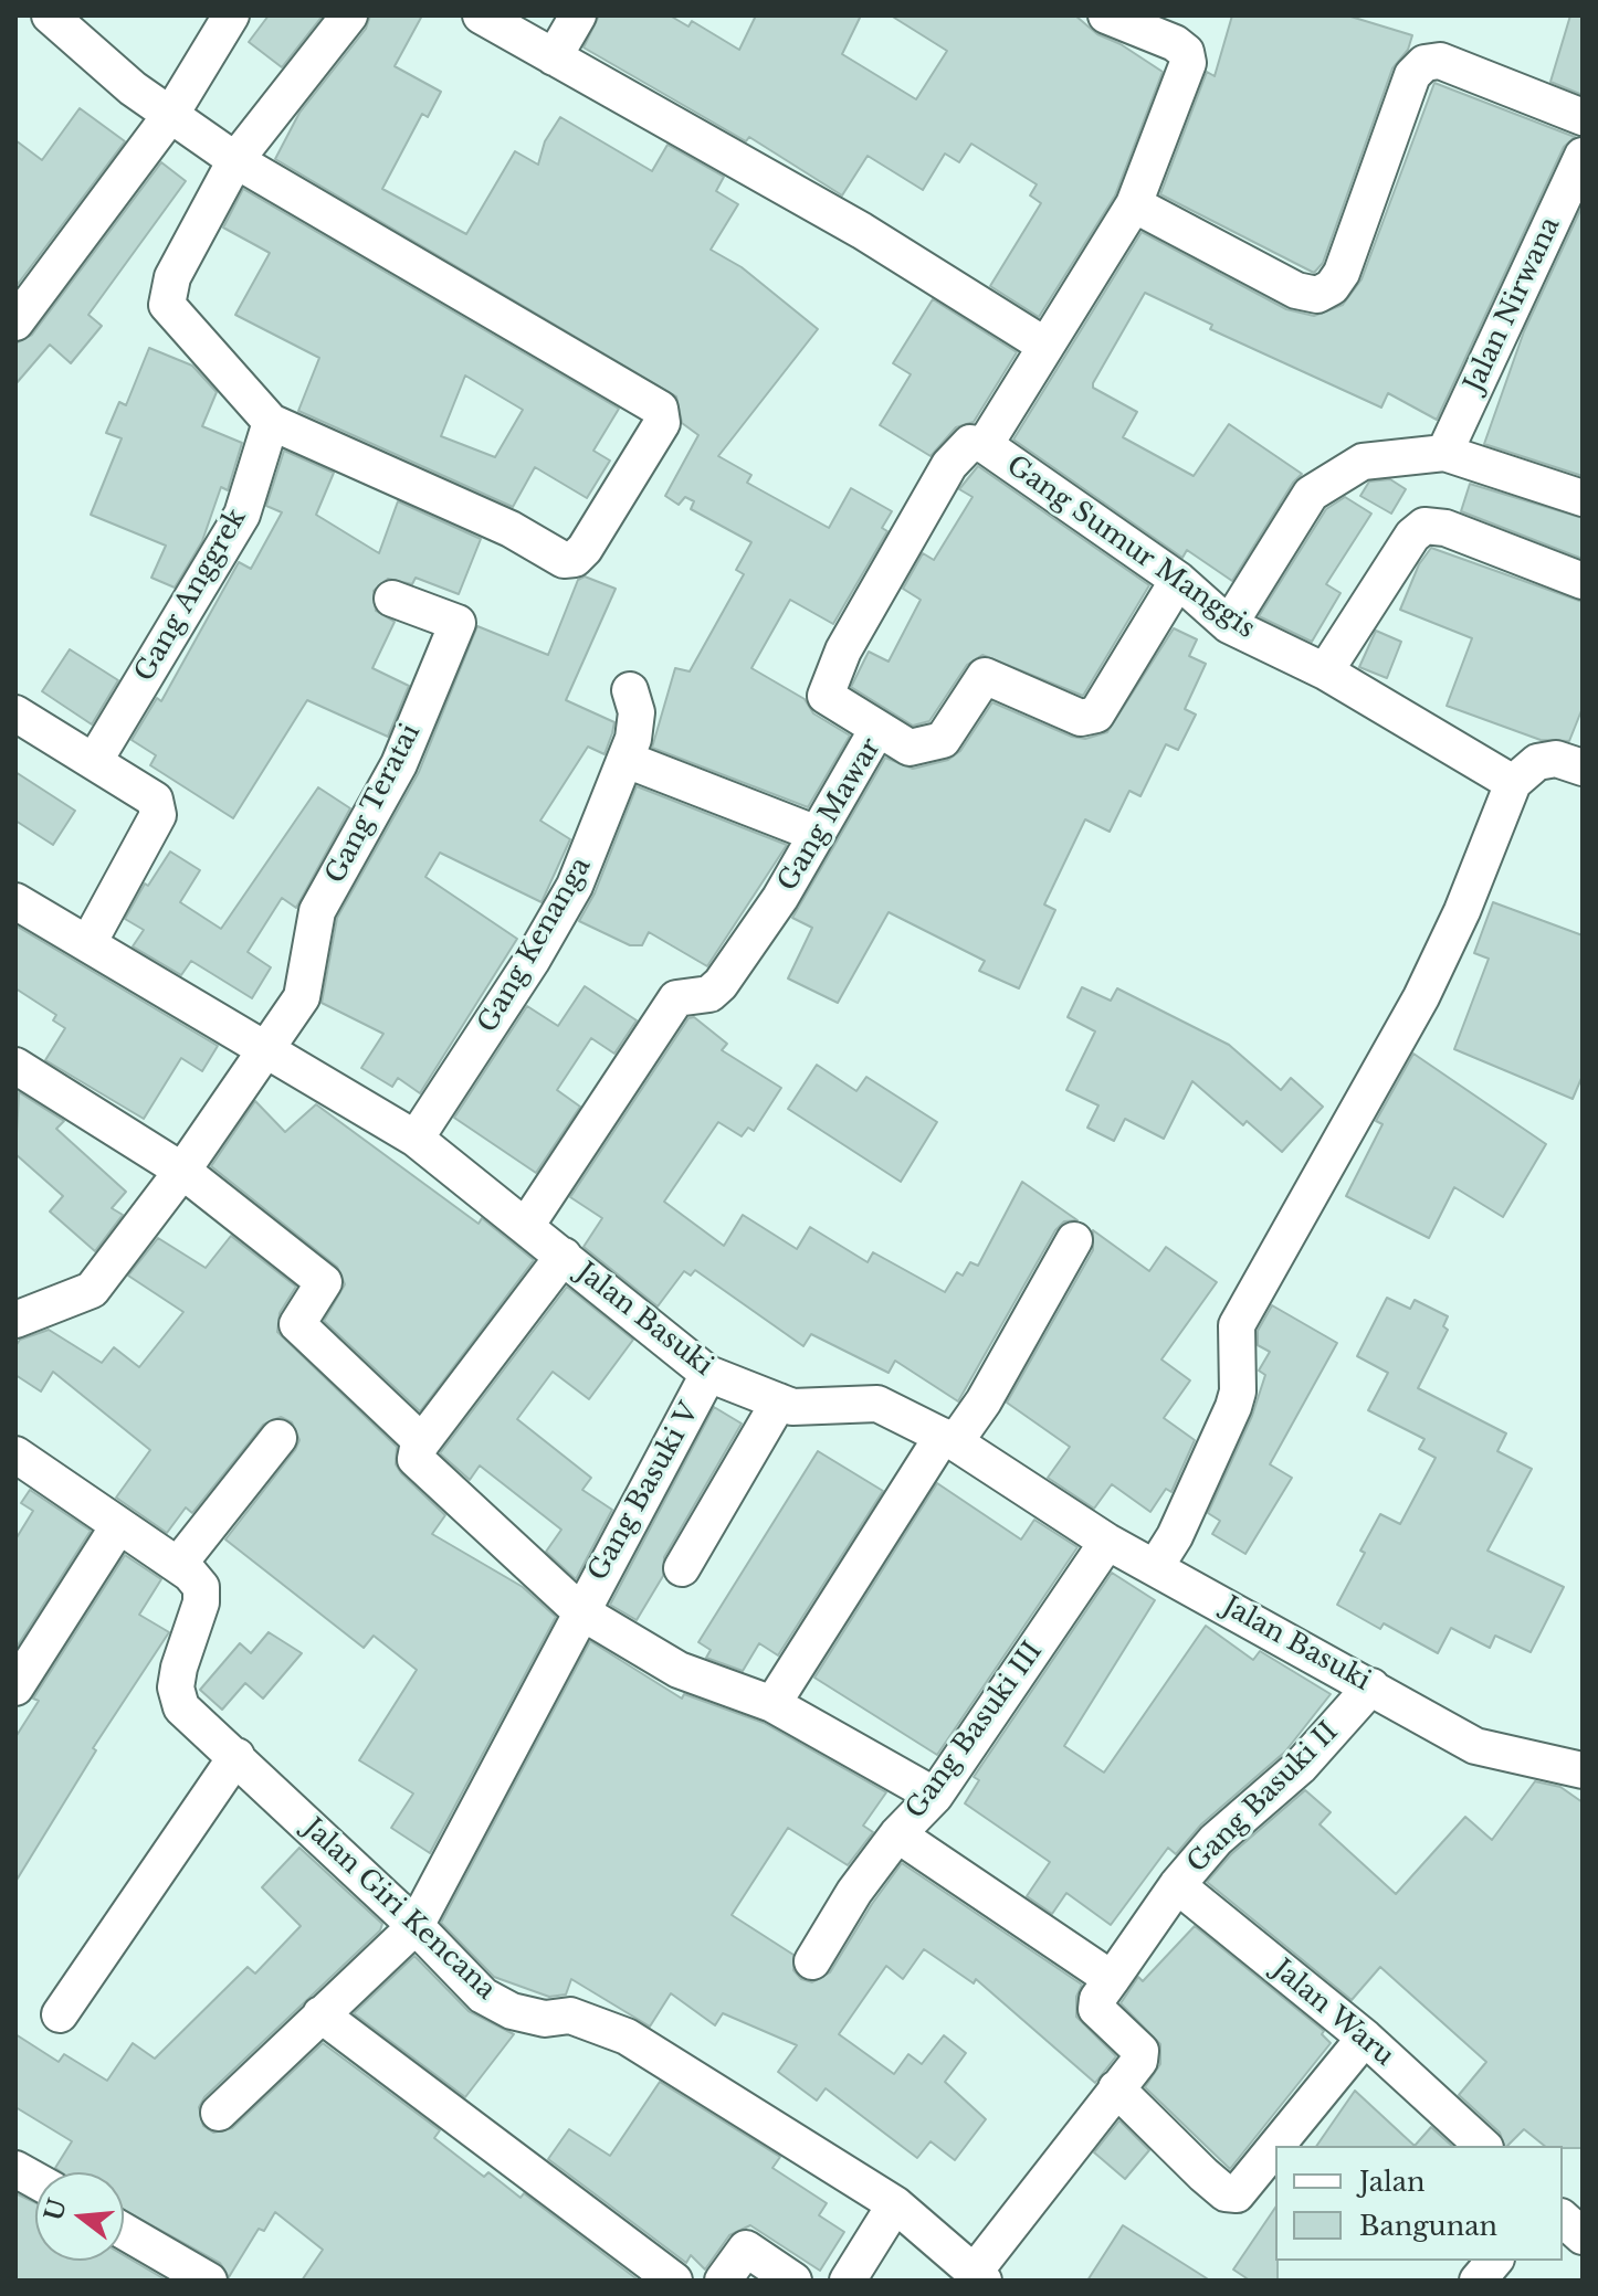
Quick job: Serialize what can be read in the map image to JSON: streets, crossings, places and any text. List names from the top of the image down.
{
  "streets": {
    "street": [
      "Jalan Nirwana",
      "Gang Sumur Manggis",
      "Gang Anggrek",
      "Gang Teratai",
      "Gang Mawar",
      "Gang Kenanga",
      "Jalan Basuki",
      "Gang Basuki V",
      "Gang Basuki III",
      "Gang Basuki II",
      "Jalan Giri Kencana",
      "Jalan Waru"
    ]
  },
  "crossings": [
    ["Gang Sumur Manggis", "Gang Mawar"],
    ["Gang Teratai", "Jalan Basuki"],
    ["Gang Mawar", "Jalan Basuki"],
    ["Gang Kenanga", "Jalan Basuki"],
    ["Jalan Basuki", "Gang Basuki V"],
    ["Jalan Basuki", "Gang Basuki III"],
    ["Jalan Basuki", "Gang Basuki II"],
    ["Gang Basuki V", "Jalan Giri Kencana"],
    ["Gang Basuki II", "Jalan Waru"]
  ],
  "legend": ["Jalan", "Bangunan"],
  "north": "left"
}
